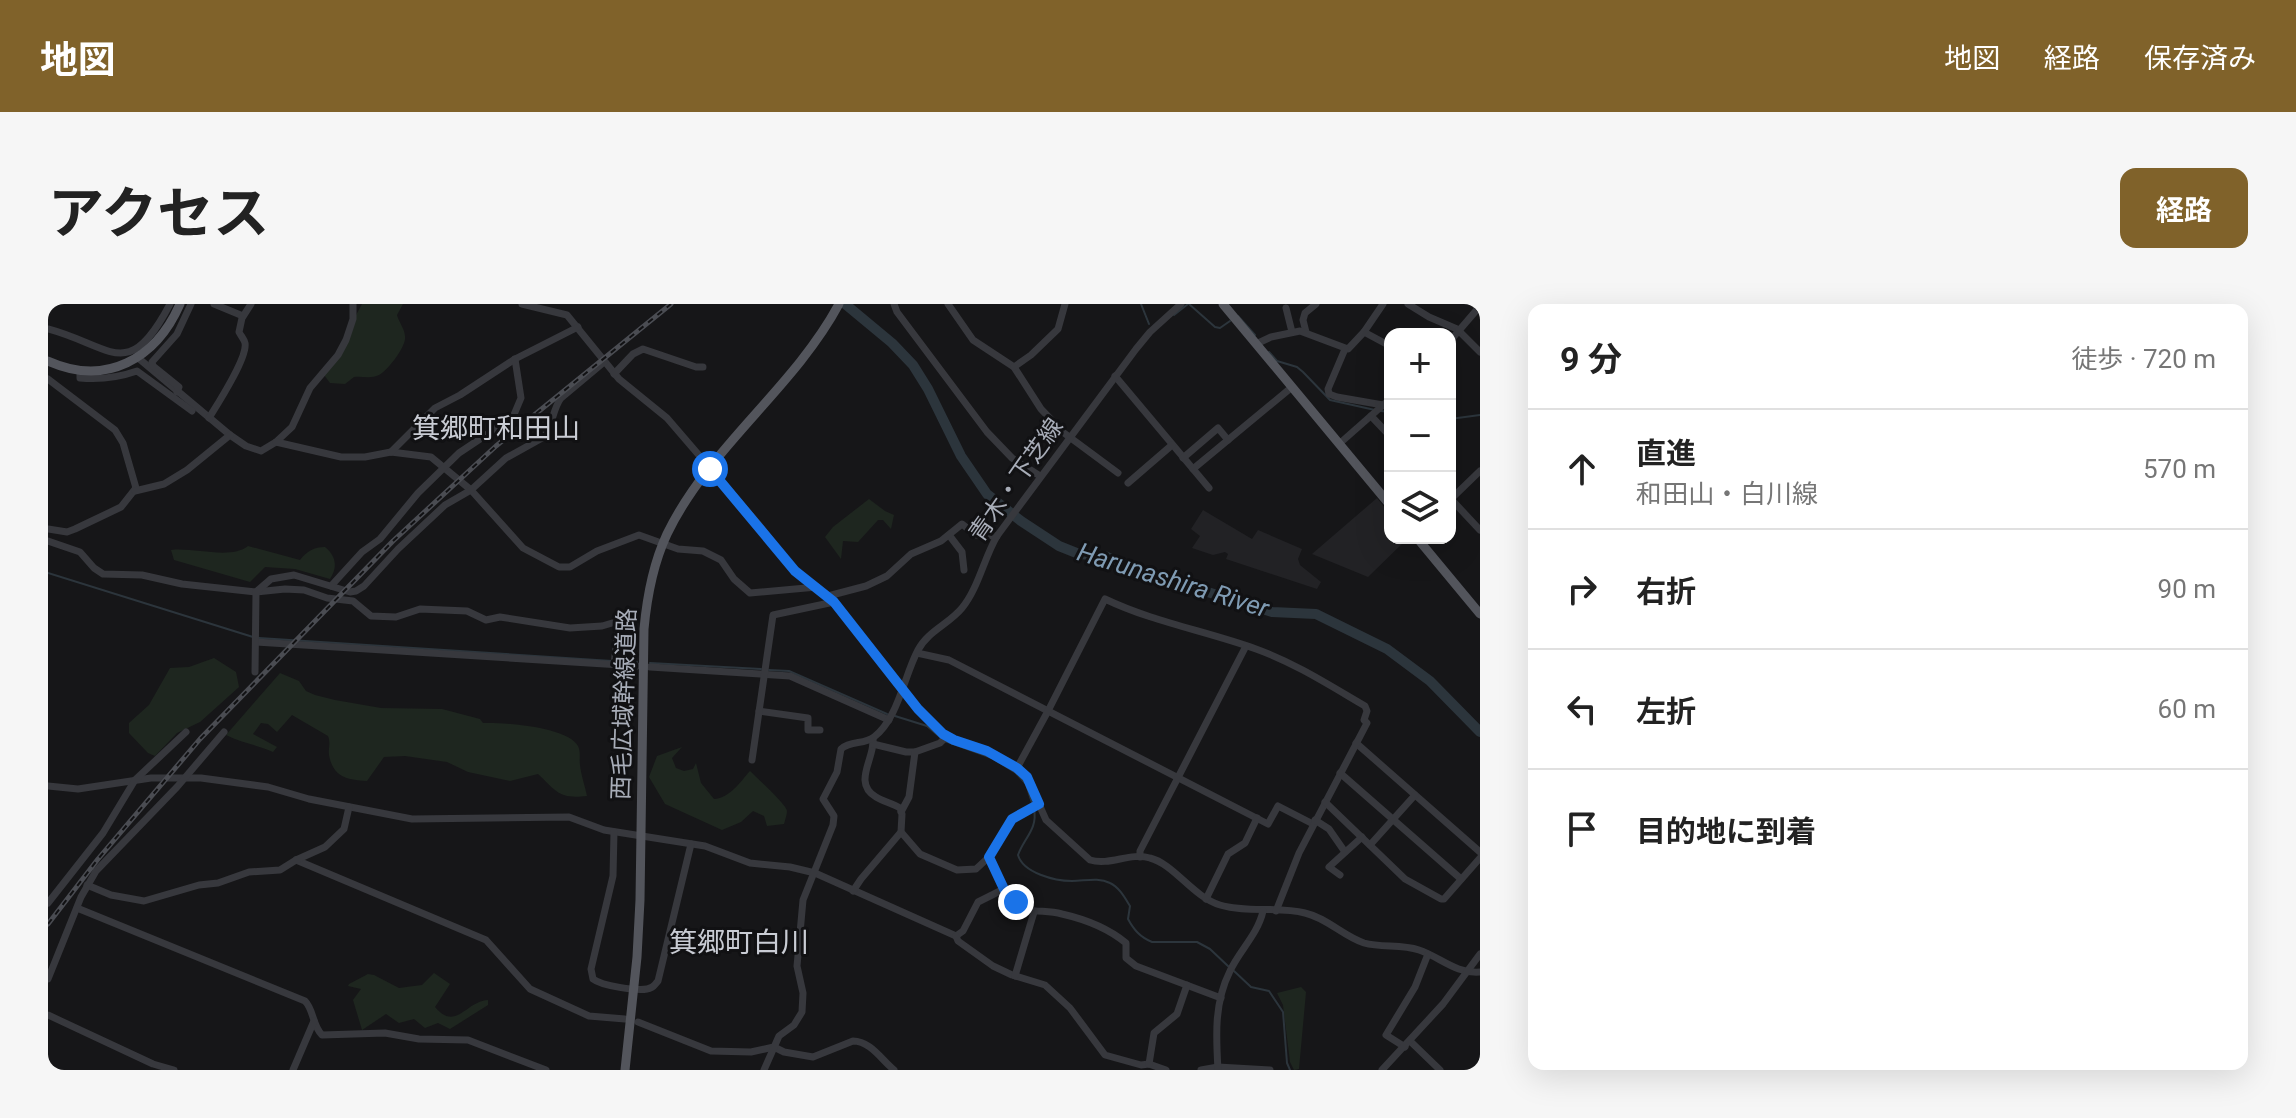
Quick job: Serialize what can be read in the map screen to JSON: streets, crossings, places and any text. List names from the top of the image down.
{
  "streets": {
    "main road": ["西毛広域幹線道路"],
    "street": ["青木・下芝線"]
  },
  "districts": ["箕郷町和田山", "箕郷町白川"],
  "water": ["Harunashira River"],
  "page": {
    "header": "地図",
    "nav": ["地図", "経路", "保存済み"],
    "title": "アクセス",
    "buttons": "経路",
    "heading": ["9 分", "徒歩 · 720 m"],
    "map_buttons": ["+", "−"],
    "list": [
      ["直進", "和田山・白川線", "570 m"],
      ["右折", "90 m"],
      ["左折", "60 m"],
      "目的地に到着"
    ]
  }
}
